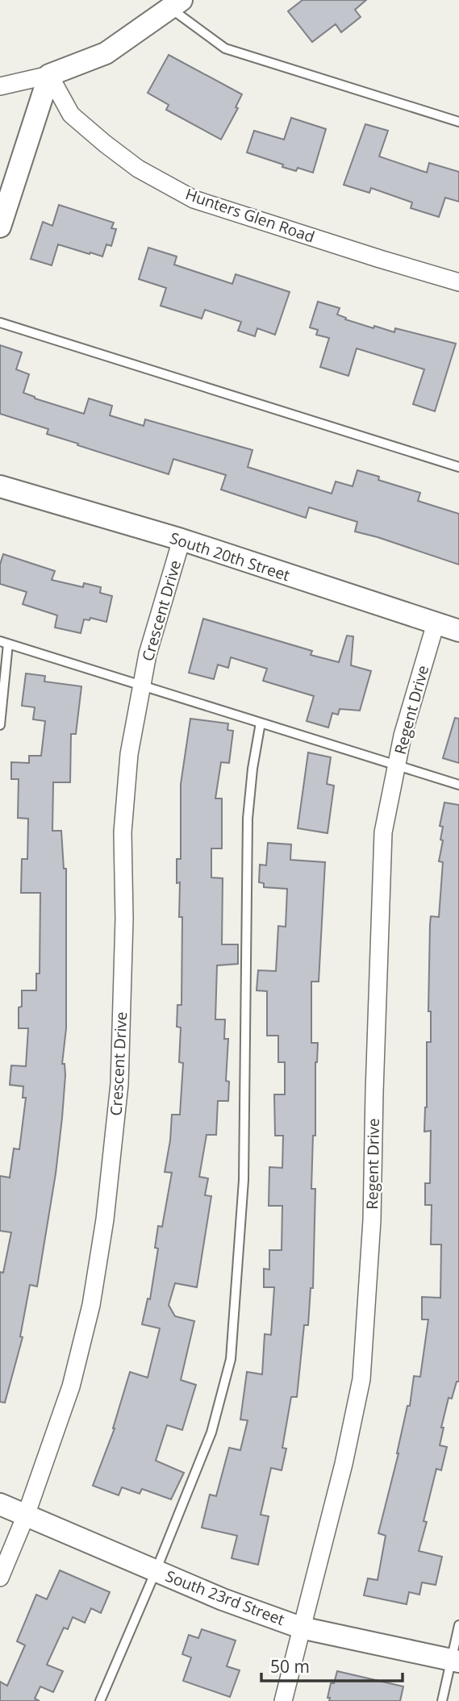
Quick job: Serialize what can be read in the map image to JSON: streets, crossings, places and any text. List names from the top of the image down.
{
  "streets": {
    "street": [
      "Hunters Glen Road",
      "South 20th Street",
      "Crescent Drive",
      "Regent Drive",
      "South 23rd Street"
    ]
  },
  "crossings": [
    ["South 20th Street", "Crescent Drive"],
    ["South 20th Street", "Regent Drive"],
    ["Crescent Drive", "South 23rd Street"],
    ["Regent Drive", "South 23rd Street"]
  ],
  "scale_bar": "50 m"
}
